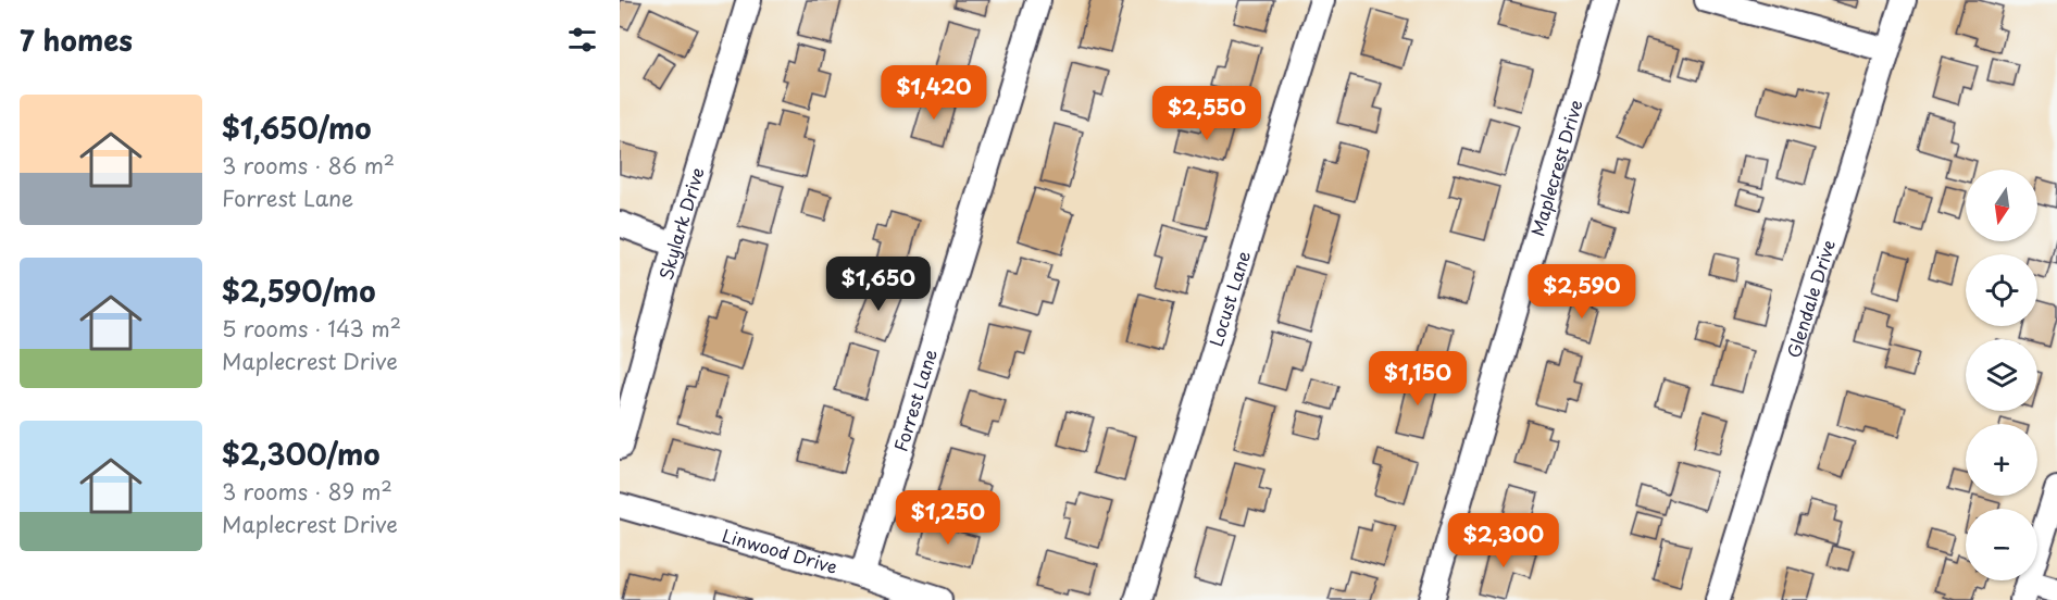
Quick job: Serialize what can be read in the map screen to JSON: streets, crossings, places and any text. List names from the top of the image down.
{
  "streets": {
    "street": [
      "Maplecrest Drive",
      "Skylark Drive",
      "Locust Lane",
      "Glendale Drive",
      "Forrest Lane",
      "Linwood Drive"
    ]
  },
  "crossings": [
    ["Forrest Lane", "Linwood Drive"]
  ],
  "north": "bottom",
  "page": {
    "heading": "7 homes",
    "price": [
      "$1,420",
      "$2,550",
      "$1,650",
      "$2,590",
      "$1,150",
      "$1,250",
      "$2,300"
    ],
    "list": [
      {
        "name": "$1,650/mo",
        "note": "3 rooms · 86 m² · Forrest Lane"
      },
      {
        "name": "$2,590/mo",
        "note": "5 rooms · 143 m² · Maplecrest Drive"
      },
      {
        "name": "$2,300/mo",
        "note": "3 rooms · 89 m² · Maplecrest Drive"
      }
    ],
    "map_buttons": ["+", "−"]
  }
}
